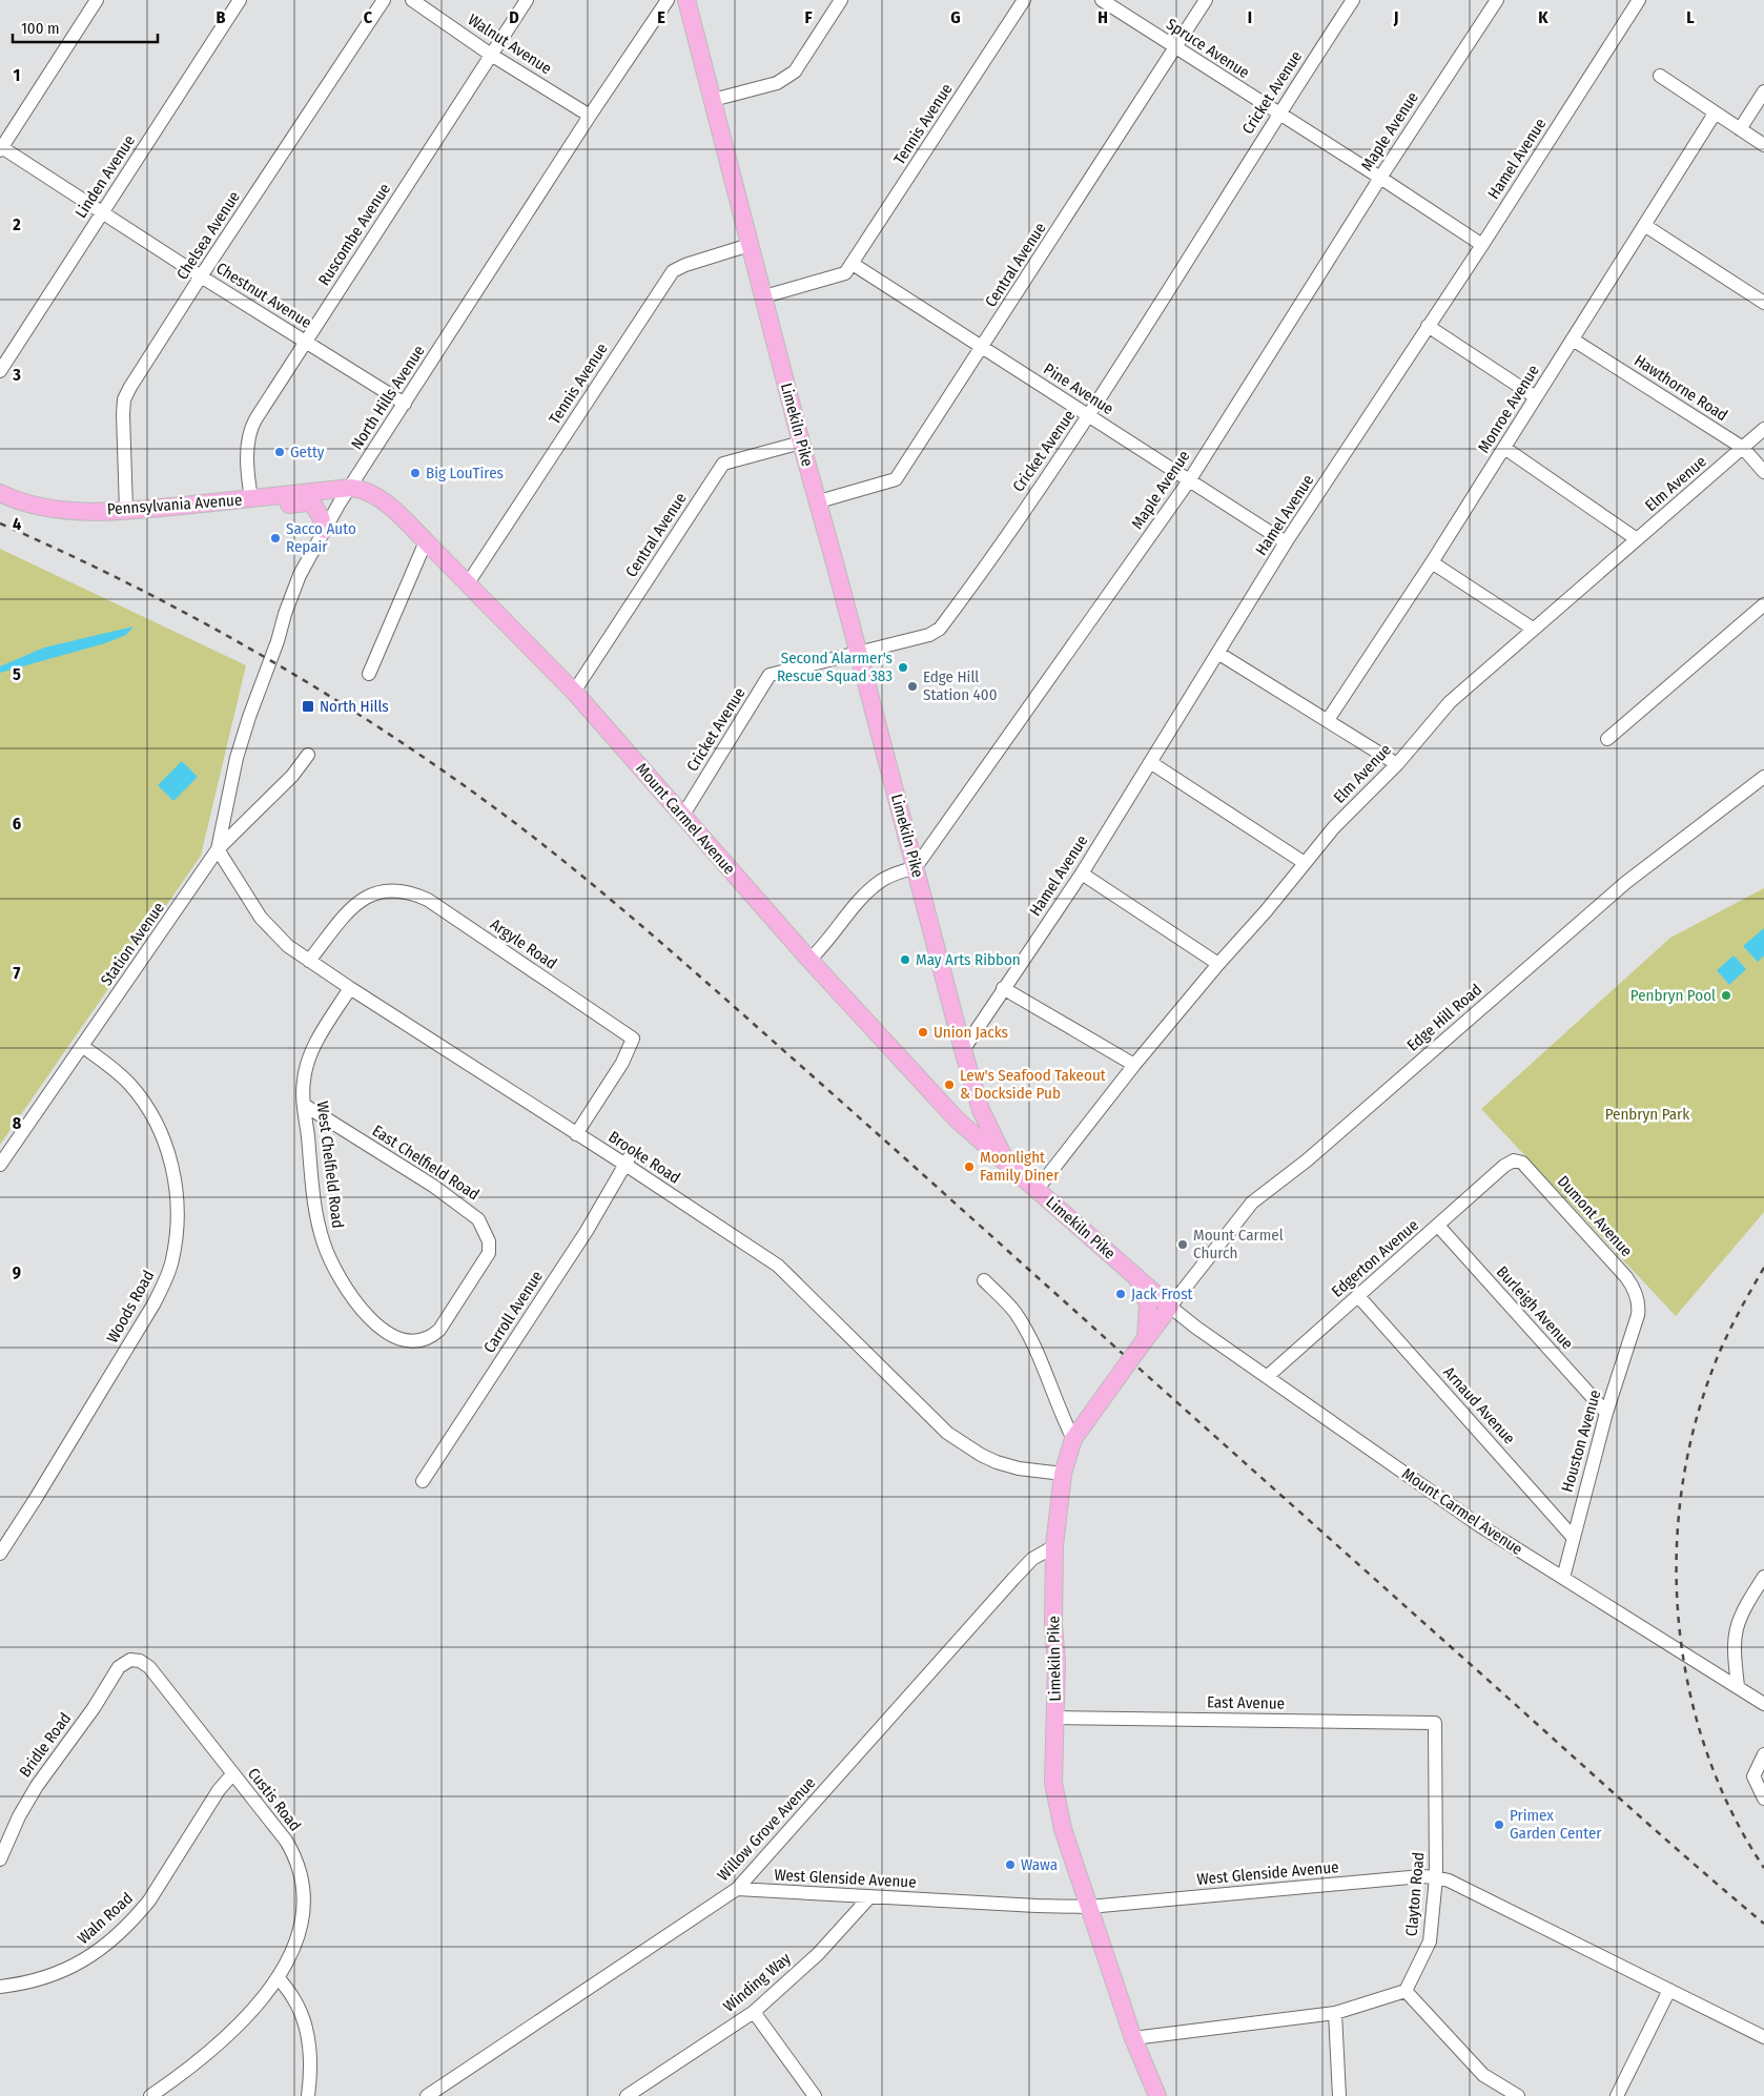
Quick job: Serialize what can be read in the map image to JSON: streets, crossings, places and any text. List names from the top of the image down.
{
  "streets": {
    "main road": ["Limekiln Pike", "Pennsylvania Avenue", "Mount Carmel Avenue"],
    "street": [
      "Walnut Avenue",
      "Spruce Avenue",
      "Cricket Avenue",
      "Tennis Avenue",
      "Maple Avenue",
      "Hamel Avenue",
      "Linden Avenue",
      "Ruscombe Avenue",
      "Chelsea Avenue",
      "Central Avenue",
      "Chestnut Avenue",
      "Hawthorne Road",
      "Pine Avenue",
      "North Hills Avenue",
      "Monroe Avenue",
      "Elm Avenue",
      "Station Avenue",
      "Argyle Road",
      "Edge Hill Road",
      "Brooke Road",
      "East Chelfield Road",
      "West Chelfield Road",
      "Dumont Avenue",
      "Edgerton Avenue",
      "Woods Road",
      "Burleigh Avenue",
      "Carroll Avenue",
      "Arnaud Avenue",
      "Houston Avenue",
      "East Avenue",
      "Bridle Road",
      "Custis Road",
      "Willow Grove Avenue",
      "West Glenside Avenue",
      "Clayton Road",
      "Waln Road",
      "Winding Way"
    ]
  },
  "crossings": [
    ["Walnut Avenue", "Ruscombe Avenue"],
    ["Walnut Avenue", "North Hills Avenue"],
    ["Spruce Avenue", "Cricket Avenue"],
    ["Spruce Avenue", "Maple Avenue"],
    ["Spruce Avenue", "Hamel Avenue"],
    ["Spruce Avenue", "Central Avenue"],
    ["Cricket Avenue", "Pine Avenue"],
    ["Cricket Avenue", "Limekiln Pike"],
    ["Cricket Avenue", "Mount Carmel Avenue"],
    ["Tennis Avenue", "Pine Avenue"],
    ["Tennis Avenue", "Limekiln Pike"],
    ["Tennis Avenue", "Mount Carmel Avenue"],
    ["Maple Avenue", "Pine Avenue"],
    ["Maple Avenue", "Limekiln Pike"],
    ["Hamel Avenue", "Pine Avenue"],
    ["Hamel Avenue", "Limekiln Pike"],
    ["Linden Avenue", "Chestnut Avenue"],
    ["Ruscombe Avenue", "Chestnut Avenue"],
    ["Ruscombe Avenue", "Pennsylvania Avenue"],
    ["Chelsea Avenue", "Chestnut Avenue"],
    ["Chelsea Avenue", "Pennsylvania Avenue"],
    ["Central Avenue", "Pine Avenue"],
    ["Central Avenue", "Limekiln Pike"],
    ["Central Avenue", "Mount Carmel Avenue"],
    ["Chestnut Avenue", "North Hills Avenue"],
    ["Hawthorne Road", "Monroe Avenue"],
    ["Hawthorne Road", "Elm Avenue"],
    ["North Hills Avenue", "Pennsylvania Avenue"],
    ["North Hills Avenue", "Mount Carmel Avenue"],
    ["North Hills Avenue", "Station Avenue"],
    ["North Hills Avenue", "Brooke Road"],
    ["Limekiln Pike", "Elm Avenue"],
    ["Limekiln Pike", "Mount Carmel Avenue"],
    ["Limekiln Pike", "Edge Hill Road"],
    ["Limekiln Pike", "Brooke Road"],
    ["Limekiln Pike", "East Avenue"],
    ["Limekiln Pike", "Willow Grove Avenue"],
    ["Limekiln Pike", "West Glenside Avenue"],
    ["Pennsylvania Avenue", "Mount Carmel Avenue"],
    ["Mount Carmel Avenue", "Edge Hill Road"],
    ["Mount Carmel Avenue", "Edgerton Avenue"],
    ["Mount Carmel Avenue", "Houston Avenue"],
    ["Station Avenue", "Brooke Road"],
    ["Station Avenue", "Woods Road"],
    ["Argyle Road", "Brooke Road"],
    ["Brooke Road", "West Chelfield Road"],
    ["Brooke Road", "Carroll Avenue"],
    ["East Chelfield Road", "West Chelfield Road"],
    ["Dumont Avenue", "Edgerton Avenue"],
    ["Dumont Avenue", "Houston Avenue"],
    ["Edgerton Avenue", "Burleigh Avenue"],
    ["Edgerton Avenue", "Arnaud Avenue"],
    ["Burleigh Avenue", "Houston Avenue"],
    ["Arnaud Avenue", "Houston Avenue"],
    ["East Avenue", "Clayton Road"],
    ["Bridle Road", "Custis Road"],
    ["Custis Road", "Waln Road"],
    ["Willow Grove Avenue", "West Glenside Avenue"],
    ["West Glenside Avenue", "Clayton Road"],
    ["West Glenside Avenue", "Winding Way"]
  ],
  "parks": ["Penbryn Park"],
  "places": {
    "other": [
      "Getty",
      "Big LouTires",
      "Sacco Auto Repair",
      "Second Alarmer's Rescue Squad 383",
      "Edge Hill Station 400",
      "May Arts Ribbon",
      "Penbryn Pool",
      "Union Jacks",
      "Lew's Seafood Takeout & Dockside Pub",
      "Moonlight Family Diner",
      "Mount Carmel Church",
      "Jack Frost",
      "Primex Garden Center",
      "Wawa"
    ],
    "transit": ["North Hills"]
  },
  "scale_bar": "100 m",
  "grid": {
    "columns": [
      "B",
      "C",
      "D",
      "E",
      "F",
      "G",
      "H",
      "I",
      "J",
      "K",
      "L"
    ],
    "rows": [
      "1",
      "2",
      "3",
      "4",
      "5",
      "6",
      "7",
      "8",
      "9"
    ]
  }
}
